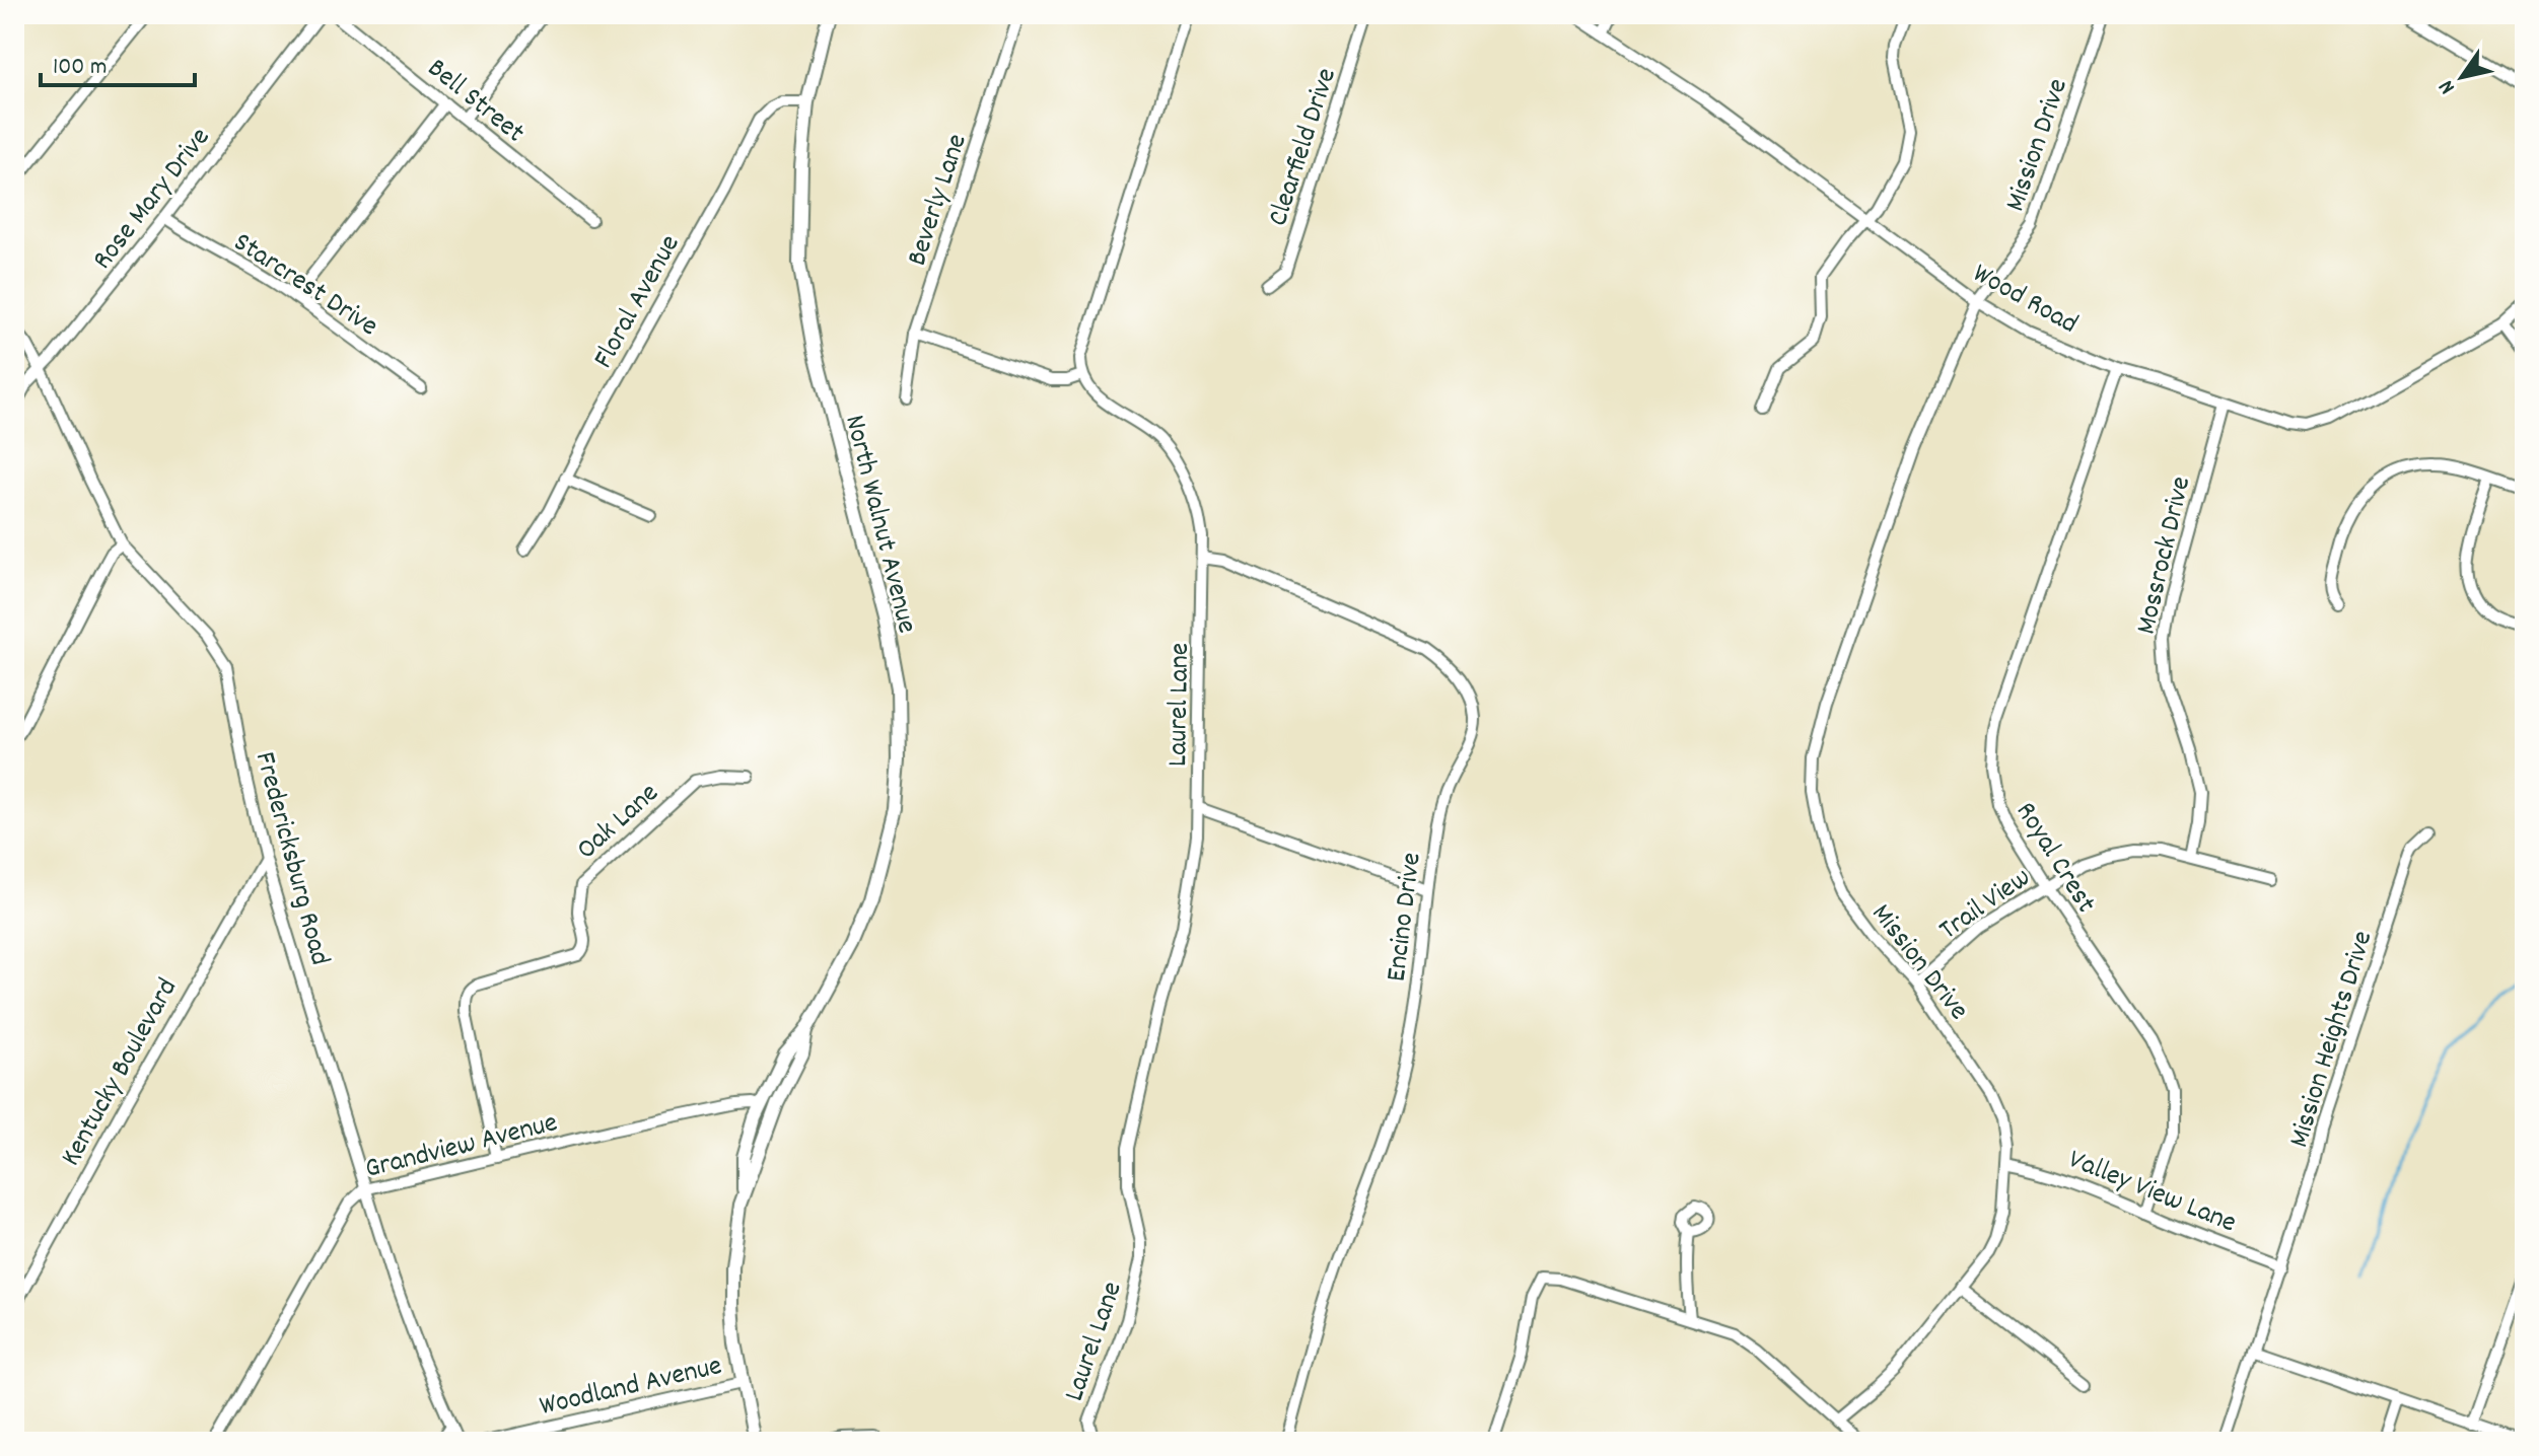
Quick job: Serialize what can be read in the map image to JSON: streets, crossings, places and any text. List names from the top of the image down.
{
  "streets": {
    "main road": ["North Walnut Avenue"],
    "street": [
      "Bell Street",
      "Mission Drive",
      "Clearfield Drive",
      "Rose Mary Drive",
      "Beverly Lane",
      "Starcrest Drive",
      "Wood Road",
      "Floral Avenue",
      "Mossrock Drive",
      "Laurel Lane",
      "Oak Lane",
      "Royal Crest",
      "Fredericksburg Road",
      "Trail View",
      "Encino Drive",
      "Mission Heights Drive",
      "Kentucky Boulevard",
      "Grandview Avenue",
      "Valley View Lane",
      "Woodland Avenue"
    ]
  },
  "crossings": [
    ["Mission Drive", "Wood Road"],
    ["Mission Drive", "Trail View"],
    ["Mission Drive", "Valley View Lane"],
    ["Rose Mary Drive", "Starcrest Drive"],
    ["Rose Mary Drive", "Fredericksburg Road"],
    ["Wood Road", "Mossrock Drive"],
    ["Wood Road", "Royal Crest"],
    ["Floral Avenue", "North Walnut Avenue"],
    ["North Walnut Avenue", "Grandview Avenue"],
    ["North Walnut Avenue", "Woodland Avenue"],
    ["Mossrock Drive", "Trail View"],
    ["Laurel Lane", "Encino Drive"],
    ["Oak Lane", "Grandview Avenue"],
    ["Royal Crest", "Trail View"],
    ["Royal Crest", "Valley View Lane"],
    ["Fredericksburg Road", "Kentucky Boulevard"],
    ["Fredericksburg Road", "Grandview Avenue"],
    ["Mission Heights Drive", "Valley View Lane"]
  ],
  "scale_bar": "100 m",
  "north": "bottom left"
}
